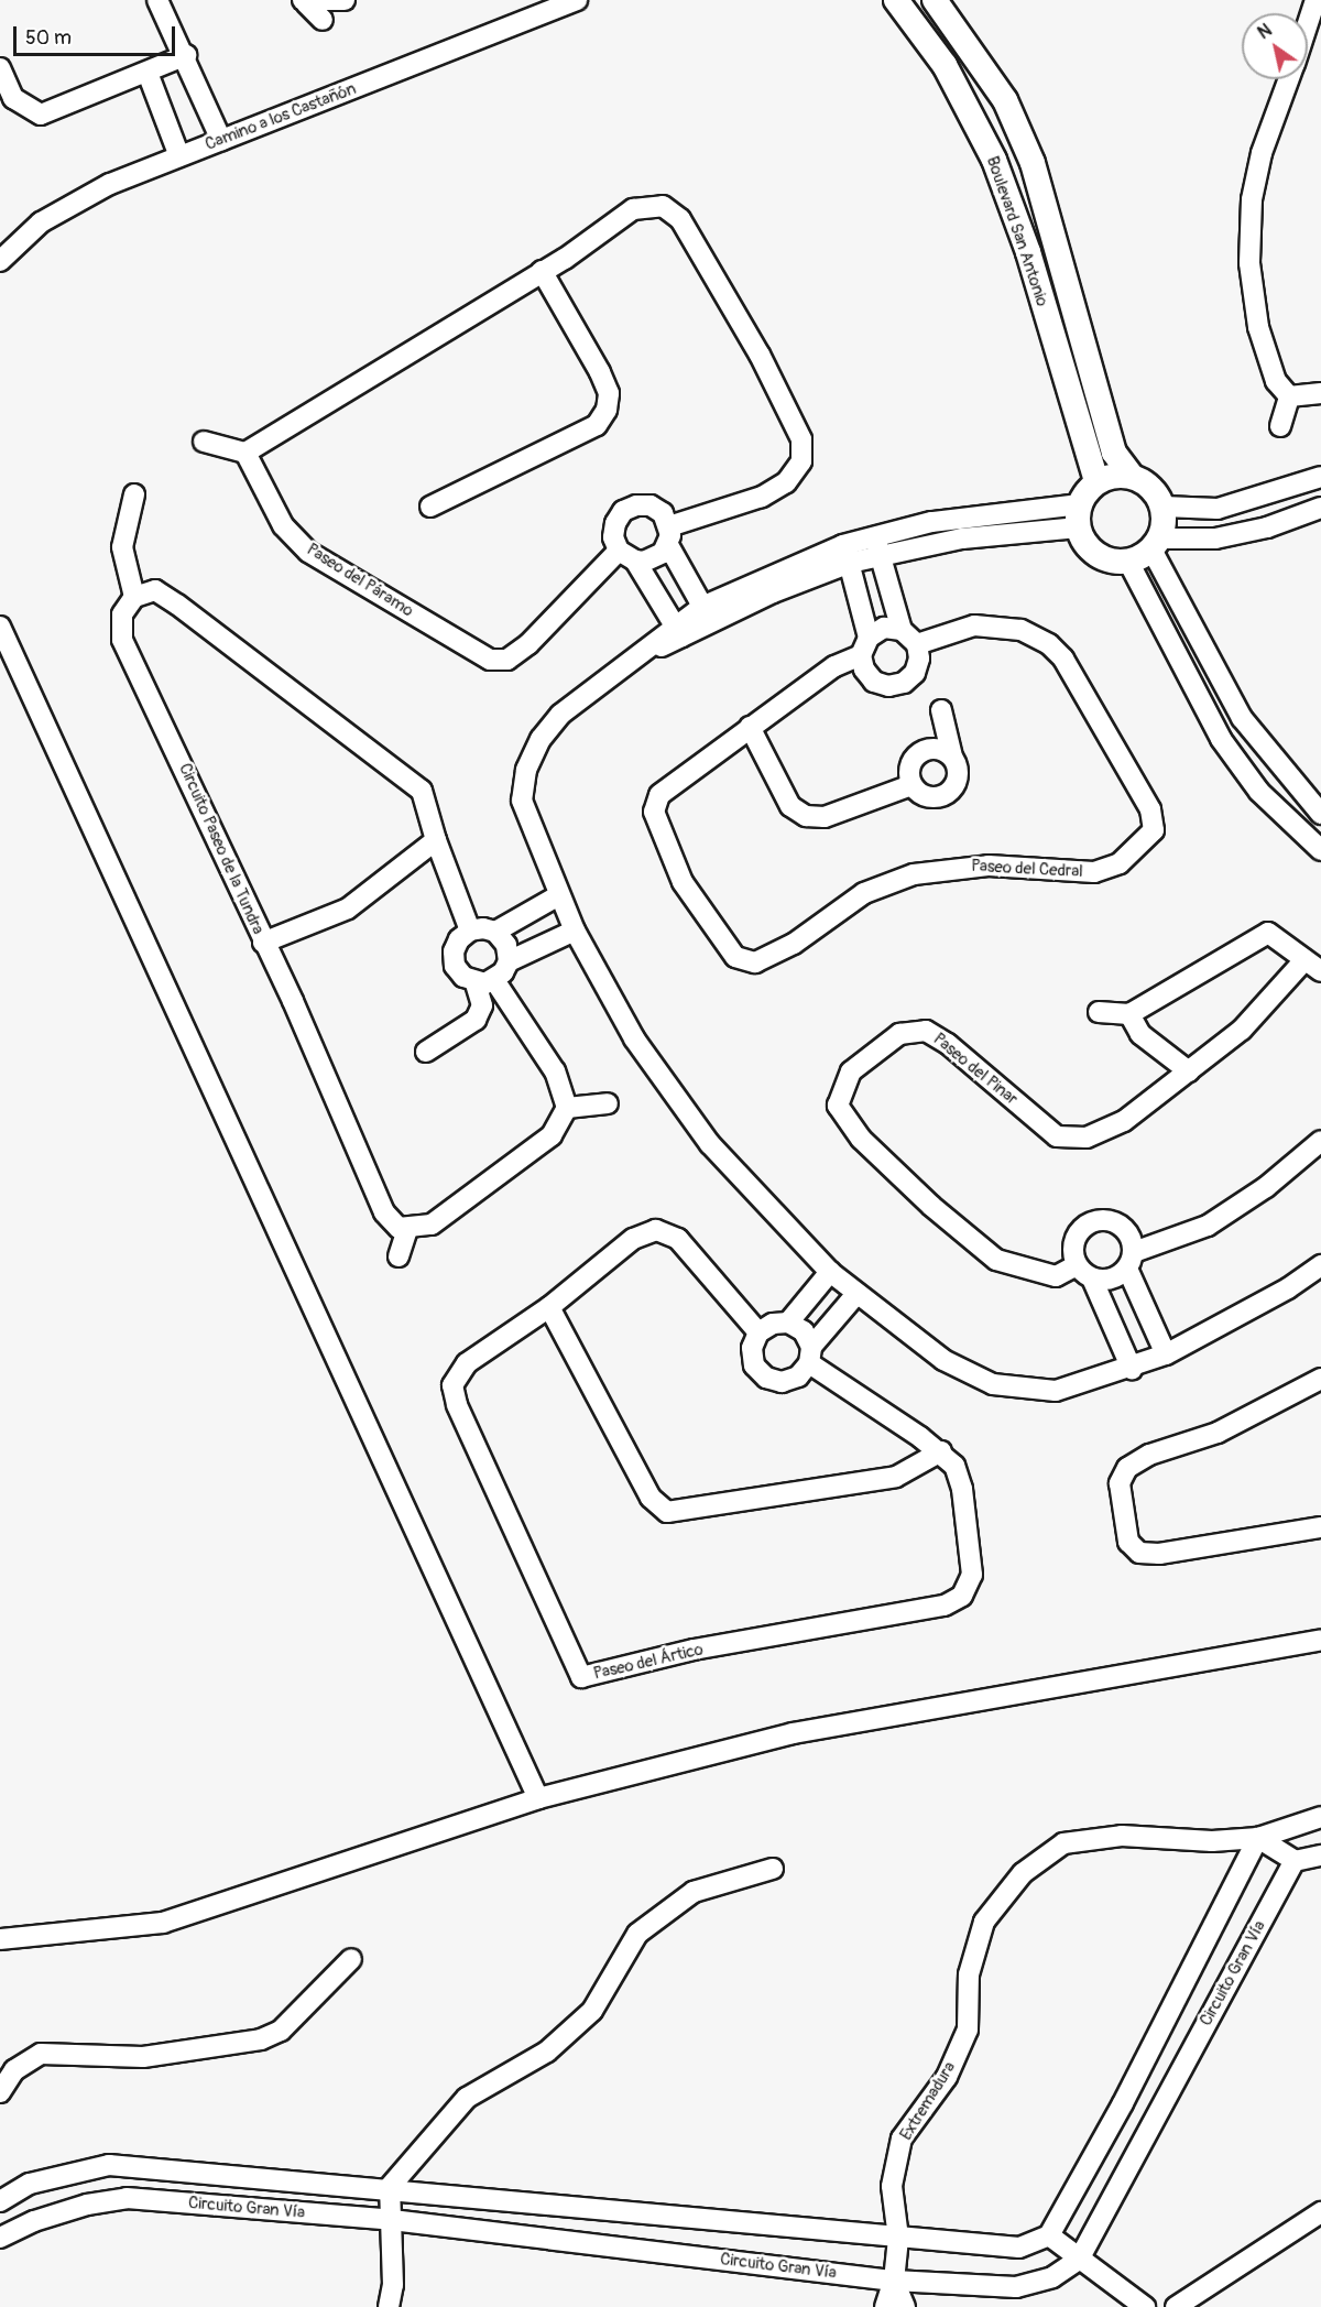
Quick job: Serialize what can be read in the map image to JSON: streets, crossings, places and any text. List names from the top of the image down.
{
  "streets": {
    "street": [
      "Camino a los Castañón",
      "Boulevard San Antonio",
      "Paseo del Páramo",
      "Circuito Paseo de la Tundra",
      "Paseo del Cedral",
      "Paseo del Pinar",
      "Paseo del Ártico",
      "Circuito Gran Vía",
      "Extremadura"
    ]
  },
  "crossings": [
    ["Circuito Gran Vía", "Extremadura"]
  ],
  "scale_bar": "50 m",
  "north": "top left"
}
